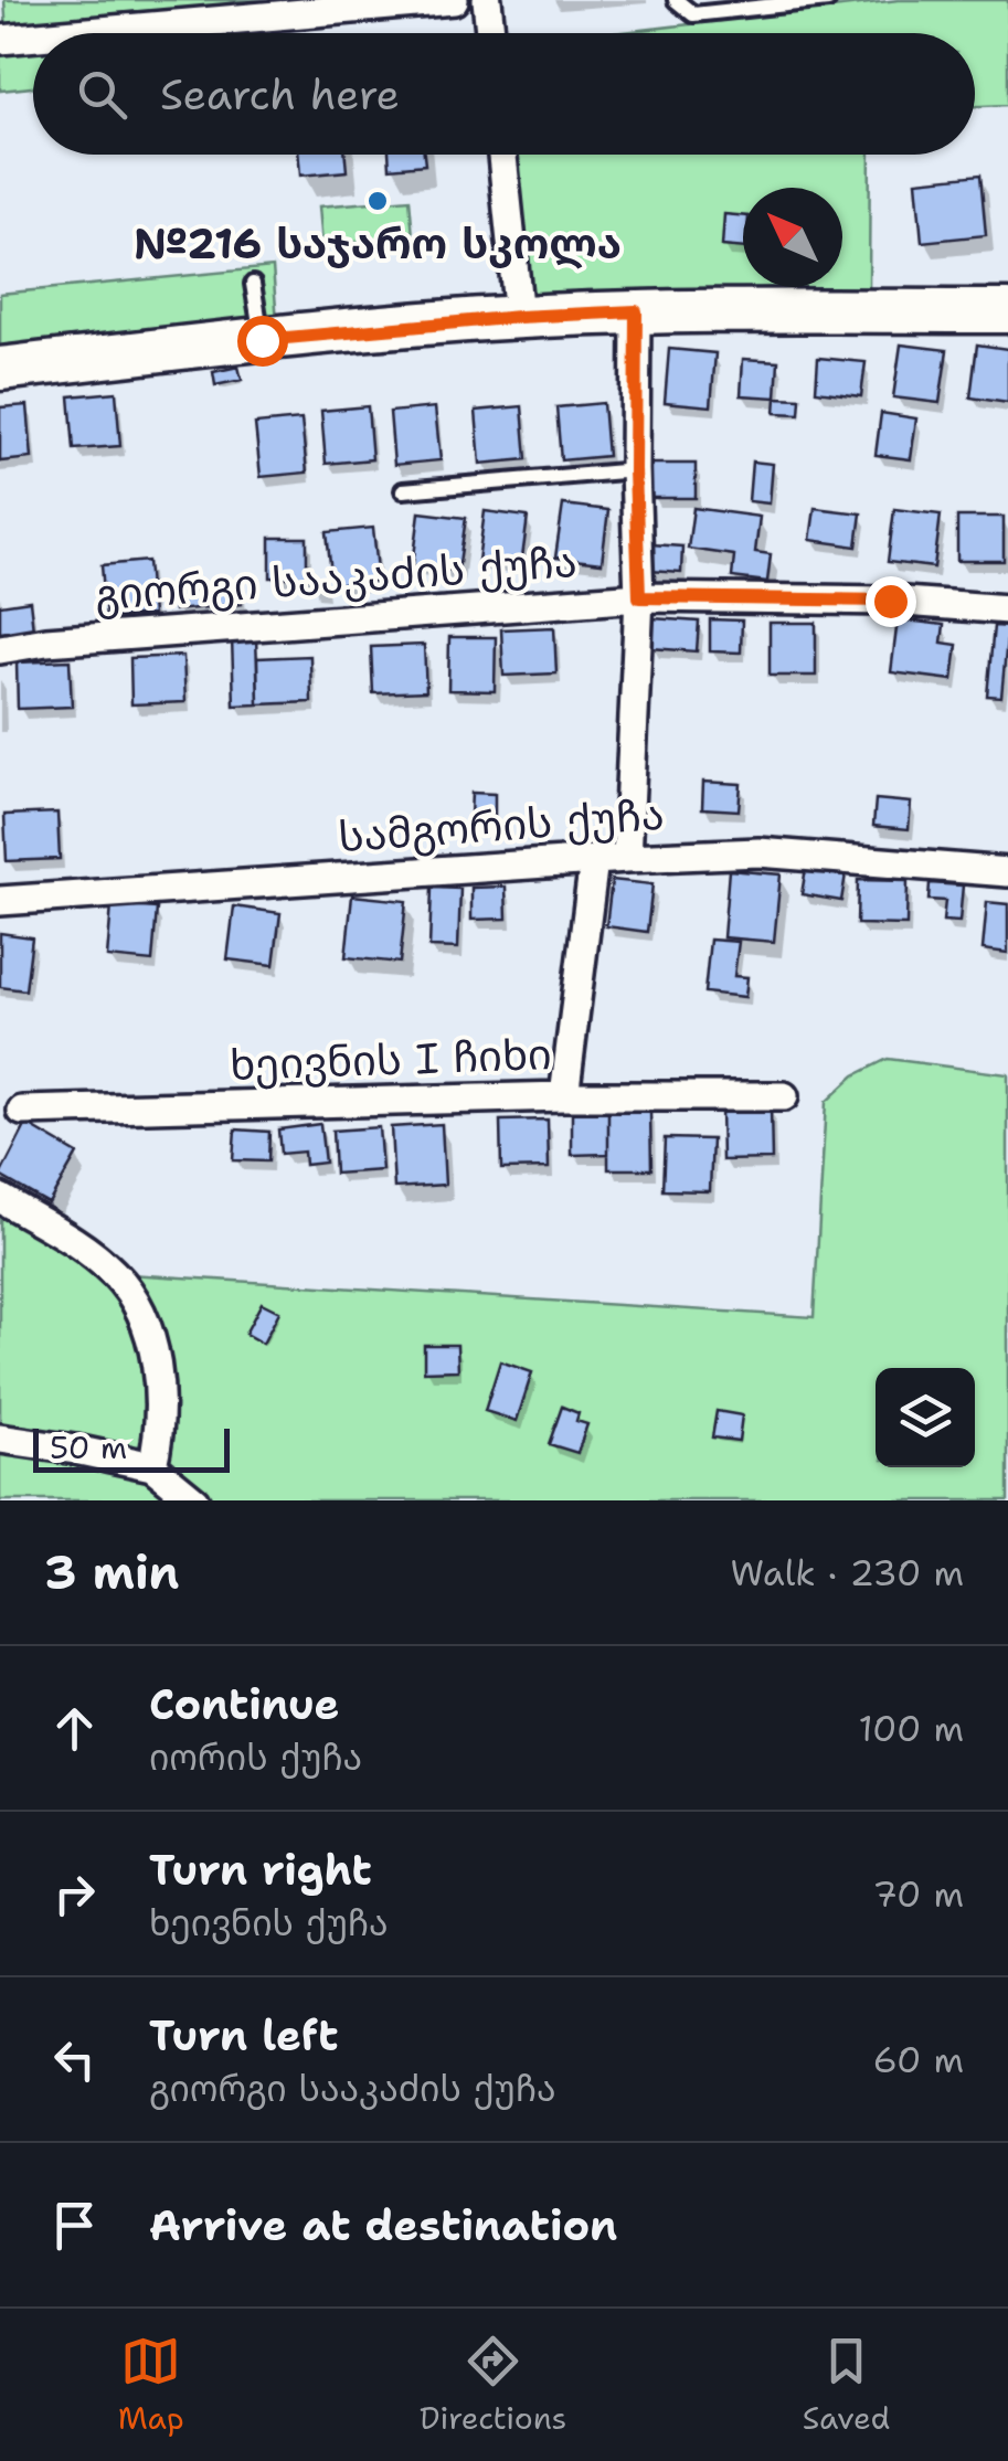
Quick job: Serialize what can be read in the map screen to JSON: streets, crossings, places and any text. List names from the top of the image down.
{
  "streets": {
    "street": ["გიორგი სააკაძის ქუჩა", "სამგორის ქუჩა", "ხეივნის I ჩიხი"]
  },
  "places": ["№216 საჯარო სკოლა"],
  "scale_bar": "50 m",
  "north": "top left",
  "page": {
    "search": "Search here",
    "scale": "50 m",
    "heading": ["3 min", "Walk · 230 m"],
    "list": [
      ["Continue", "იორის ქუჩა", "100 m"],
      ["Turn right", "ხეივნის ქუჩა", "70 m"],
      ["Turn left", "გიორგი სააკაძის ქუჩა", "60 m"],
      "Arrive at destination"
    ],
    "nav": ["Map", "Directions", "Saved"]
  }
}
